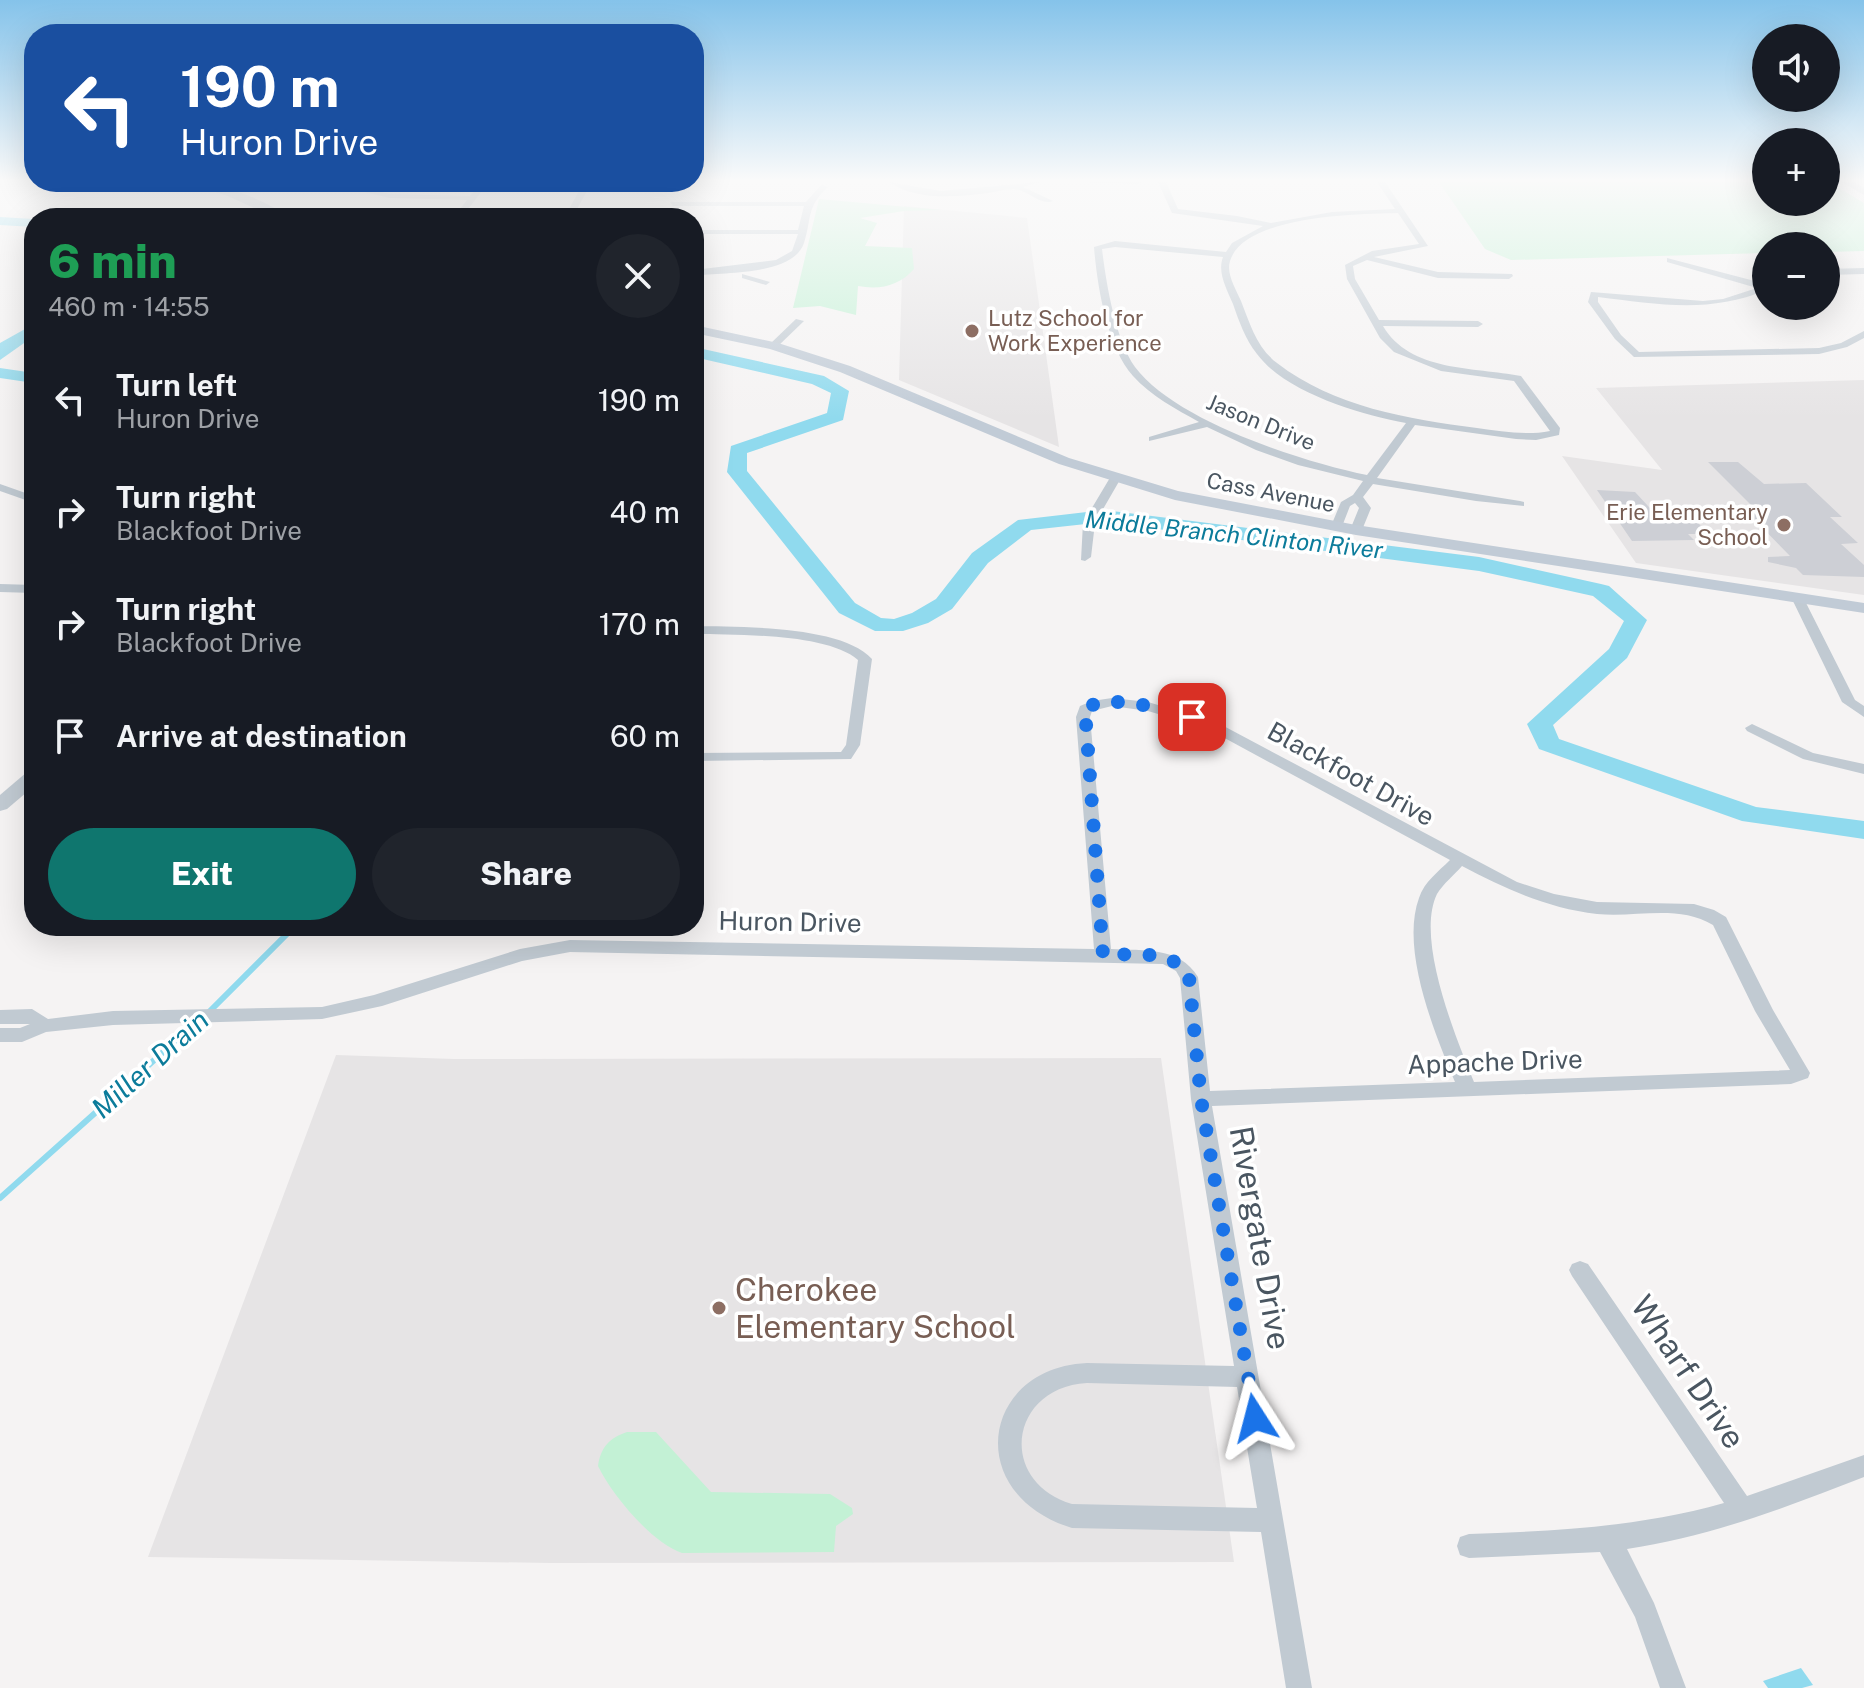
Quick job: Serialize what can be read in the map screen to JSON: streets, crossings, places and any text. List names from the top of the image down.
{
  "streets": {
    "main road": ["Cass Avenue"],
    "street": [
      "Jason Drive",
      "Blackfoot Drive",
      "Huron Drive",
      "Appache Drive",
      "Rivergate Drive",
      "Wharf Drive"
    ]
  },
  "crossings": [
    ["Blackfoot Drive", "Huron Drive"],
    ["Blackfoot Drive", "Appache Drive"],
    ["Huron Drive", "Rivergate Drive"],
    ["Appache Drive", "Rivergate Drive"]
  ],
  "water": ["Middle Branch Clinton River", "Miller Drain"],
  "places": ["Lutz School for Work Experience", "Erie Elementary School", "Cherokee Elementary School"],
  "page": {
    "map_buttons": ["+", "−"],
    "turn": ["190 m", "Huron Drive"],
    "heading": ["6 min", "460 m · 14:55"],
    "list": [
      {
        "name": "Turn left",
        "note": "Huron Drive",
        "value": "190 m"
      },
      {
        "name": "Turn right",
        "note": "Blackfoot Drive",
        "value": "40 m"
      },
      {
        "name": "Turn right",
        "note": "Blackfoot Drive",
        "value": "170 m"
      },
      {
        "name": "Arrive at destination",
        "value": "60 m"
      }
    ],
    "buttons": ["Exit", "Share"]
  }
}
